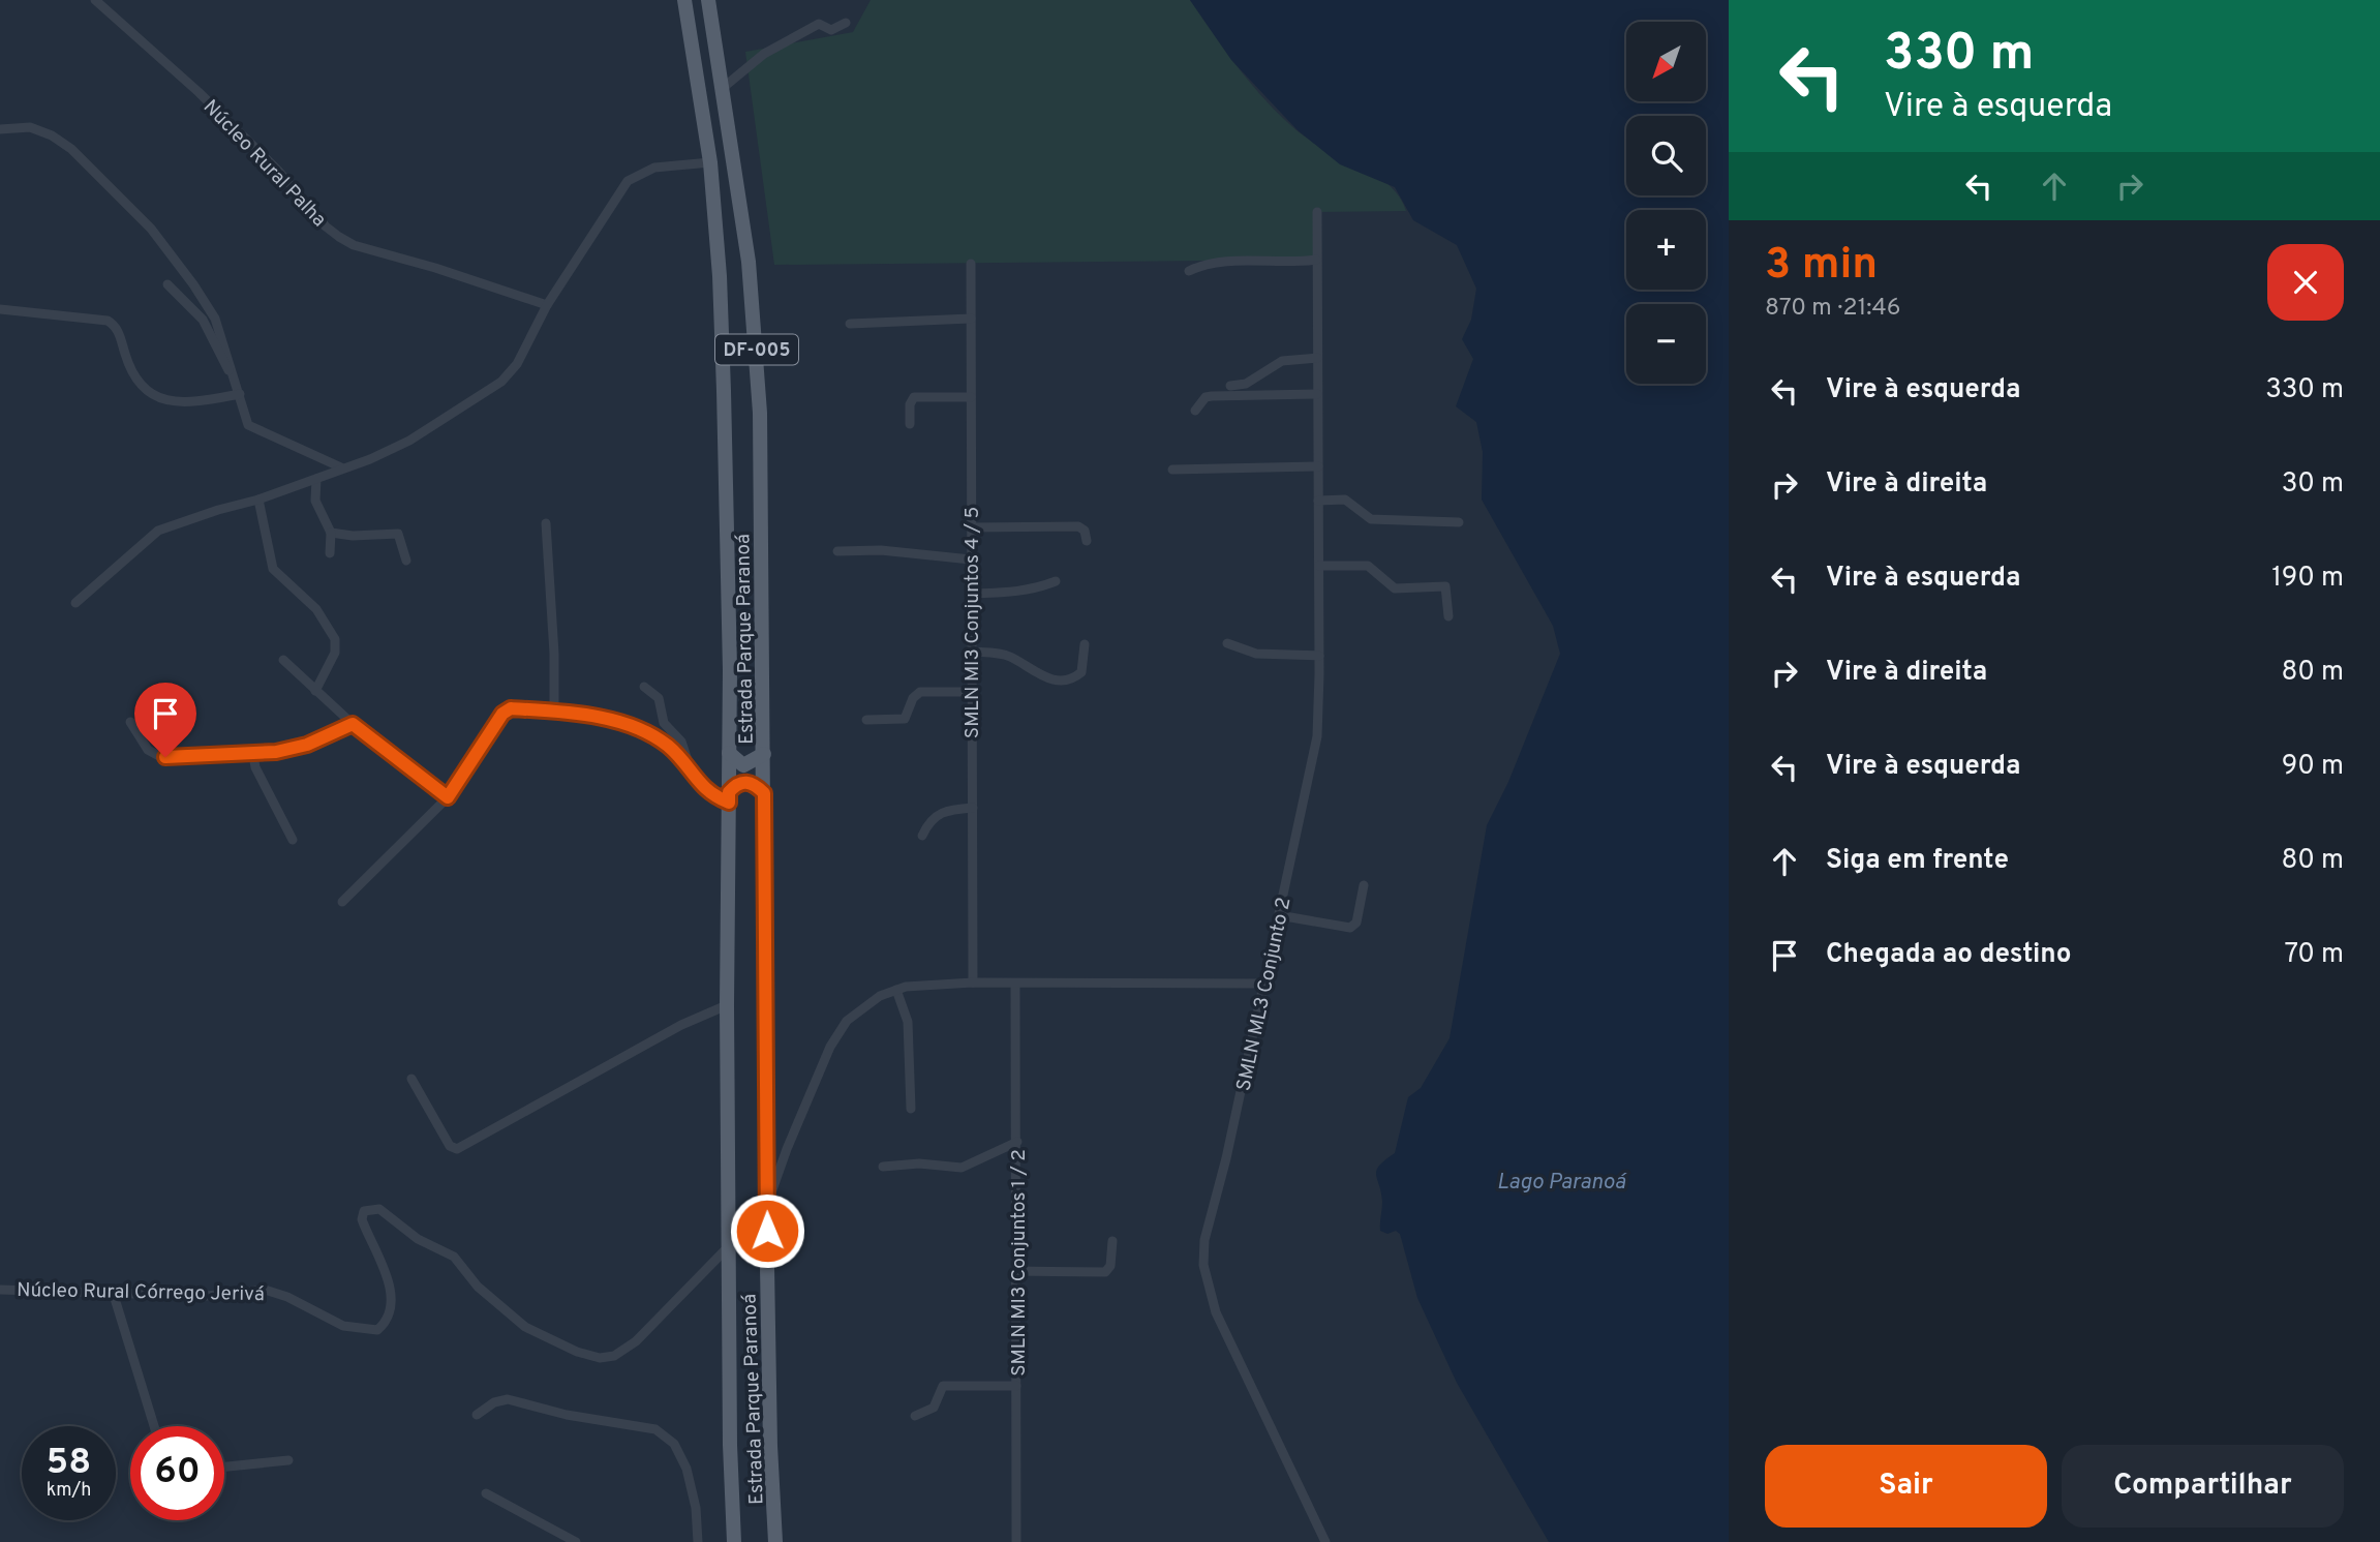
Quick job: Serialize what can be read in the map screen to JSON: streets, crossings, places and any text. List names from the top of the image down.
{
  "streets": {
    "main road": ["DF-005", "Estrada Parque Paranoá"],
    "street": [
      "Núcleo Rural Palha",
      "SMLN MI3 Conjuntos 4 / 5",
      "SMLN ML3 Conjunto 2",
      "SMLN MI3 Conjuntos 1 / 2",
      "Núcleo Rural Córrego Jerivá"
    ]
  },
  "crossings": [
    ["Estrada Parque Paranoá", "Núcleo Rural Córrego Jerivá"]
  ],
  "water": ["Lago Paranoá"],
  "north": "bottom left",
  "page": {
    "turn": ["330 m", "Vire à esquerda"],
    "map_buttons": ["+", "−"],
    "heading": ["3 min", "870 m · 21:46"],
    "list": [
      {
        "name": "Vire à esquerda",
        "value": "330 m"
      },
      {
        "name": "Vire à direita",
        "value": "30 m"
      },
      {
        "name": "Vire à esquerda",
        "value": "190 m"
      },
      {
        "name": "Vire à direita",
        "value": "80 m"
      },
      {
        "name": "Vire à esquerda",
        "value": "90 m"
      },
      {
        "name": "Siga em frente",
        "value": "80 m"
      },
      {
        "name": "Chegada ao destino",
        "value": "70 m"
      }
    ],
    "speed": "58 km/h",
    "limit": "60",
    "buttons": ["Sair", "Compartilhar"]
  }
}
